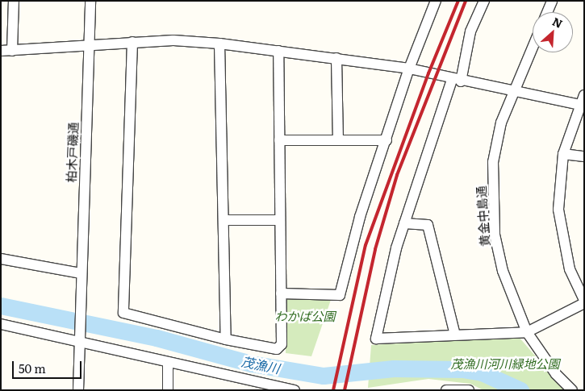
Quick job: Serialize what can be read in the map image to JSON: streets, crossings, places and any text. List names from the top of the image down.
{
  "streets": {
    "street": ["柏木戸磯通", "黄金中島通"]
  },
  "water": ["茂漁川"],
  "parks": ["わかば公園", "茂漁川河川緑地公園"],
  "scale_bar": "50 m",
  "north": "top right"
}
